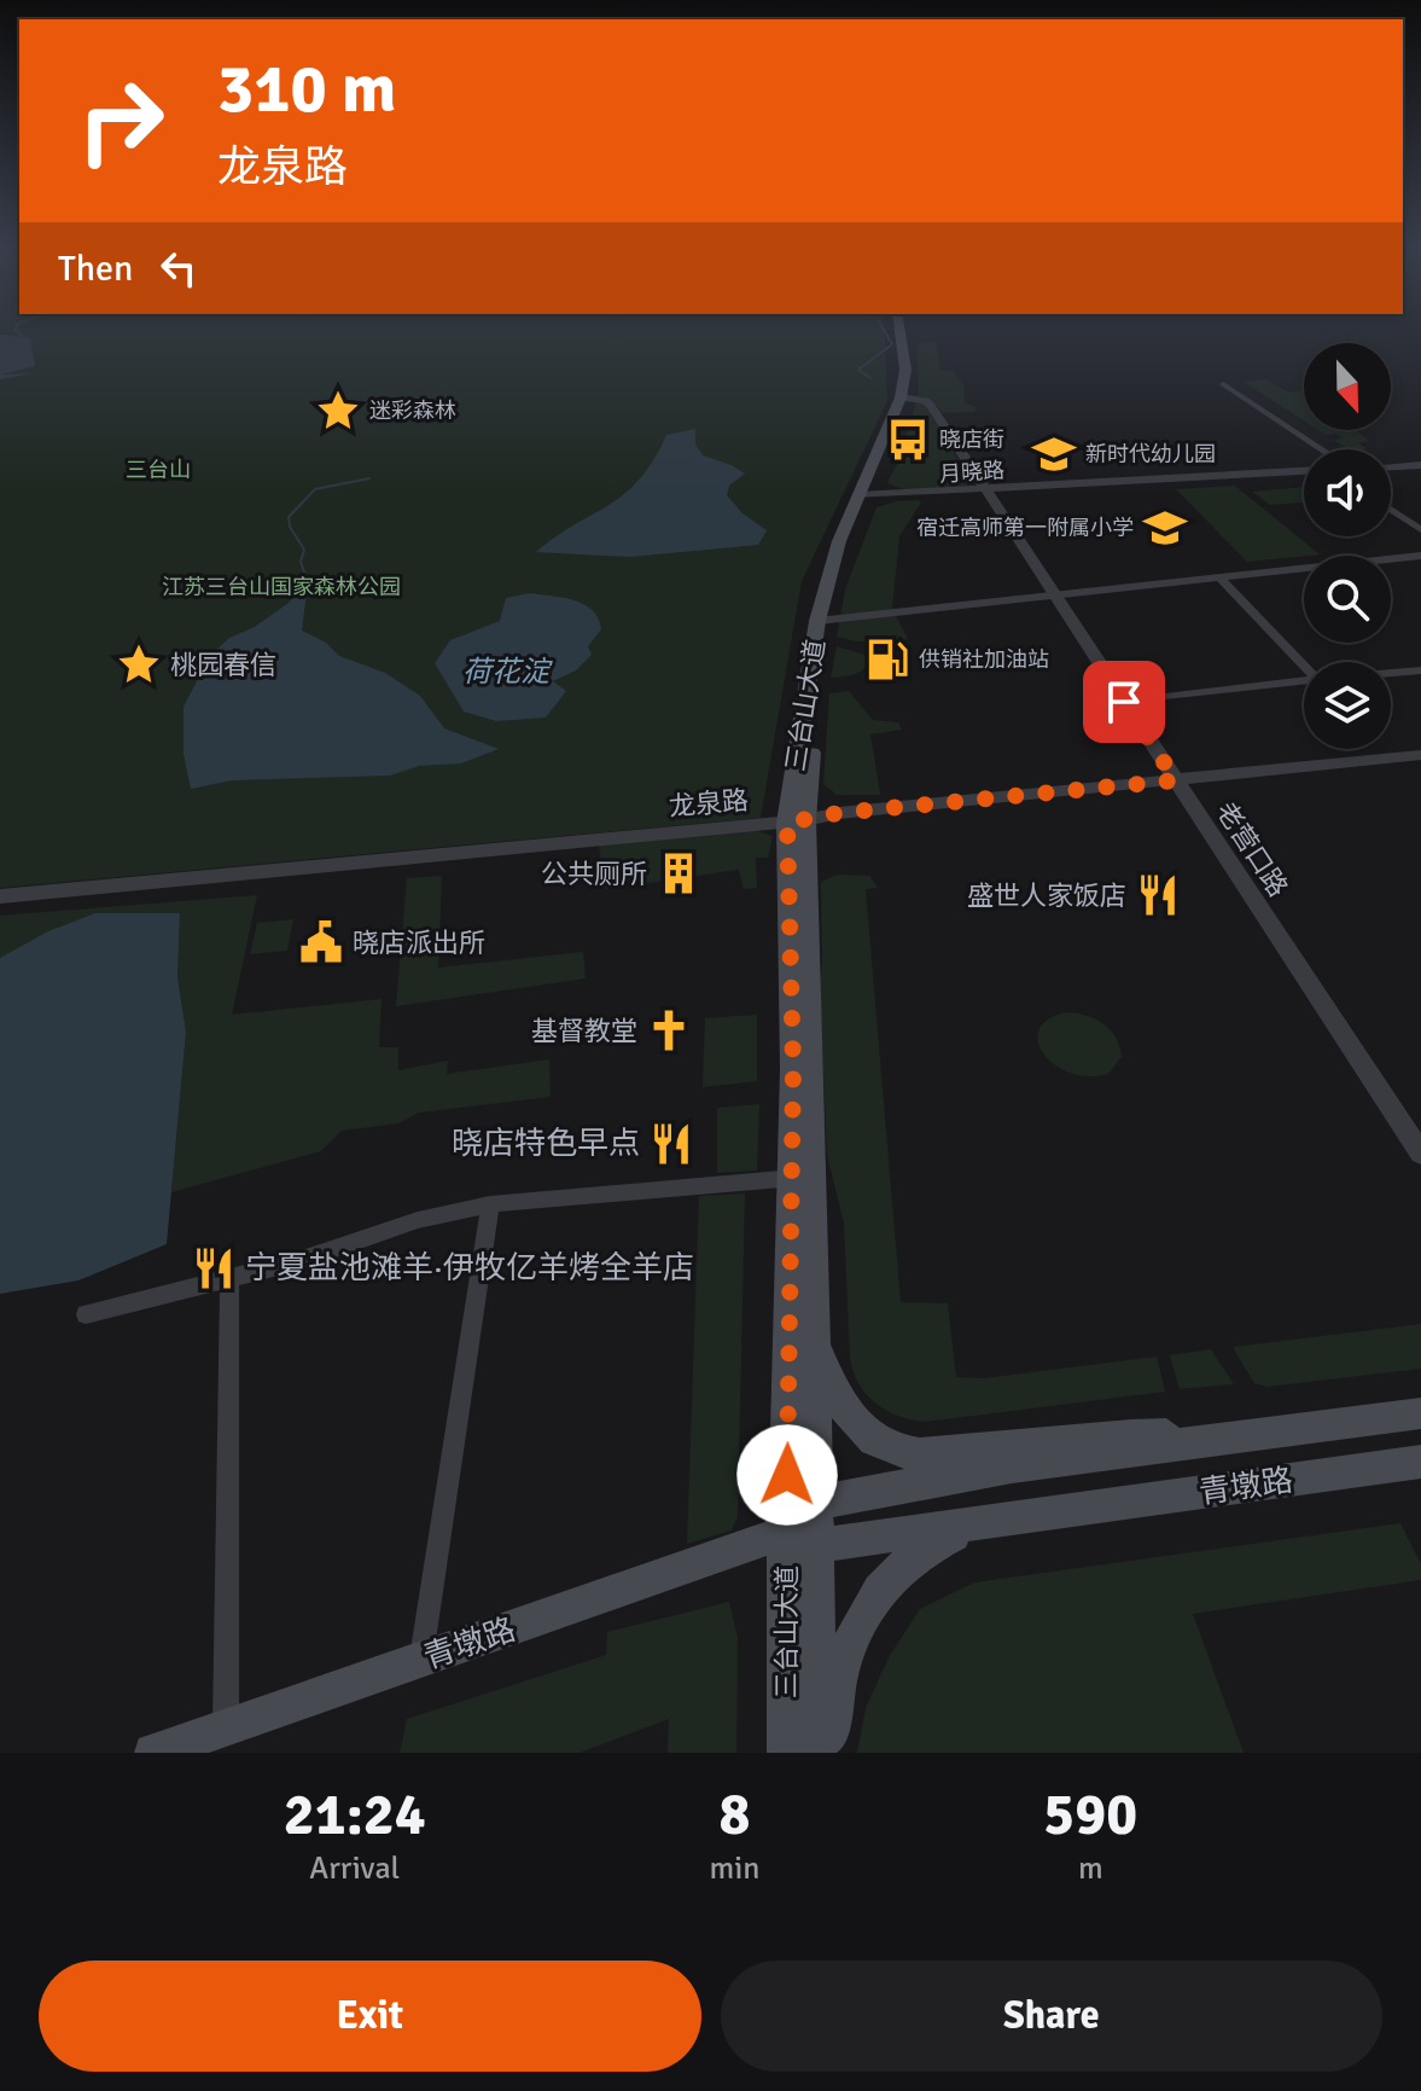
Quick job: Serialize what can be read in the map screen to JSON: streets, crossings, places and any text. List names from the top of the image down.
{
  "streets": {
    "main road": ["三台山大道", "青墩路"],
    "street": ["月晓路", "龙泉路", "老营口路"]
  },
  "crossings": [
    ["月晓路", "三台山大道"],
    ["月晓路", "老营口路"],
    ["三台山大道", "龙泉路"],
    ["三台山大道", "老营口路"],
    ["三台山大道", "青墩路"],
    ["龙泉路", "老营口路"]
  ],
  "water": ["荷花淀"],
  "parks": ["三台山", "江苏三台山国家森林公园"],
  "places": {
    "place": ["迷彩森林", "桃园春信"],
    "bus stop": ["晓店街"],
    "school or university": ["新时代幼儿园", "宿迁高师第一附属小学"],
    "fuel station": ["供销社加油站"],
    "building": ["公共厕所"],
    "restaurant": ["盛世人家饭店", "晓店特色早点", "宁夏盐池滩羊·伊牧亿羊烤全羊店"],
    "public building": ["晓店派出所"],
    "church": ["基督教堂"]
  },
  "north": "bottom",
  "page": {
    "turn": ["310 m", "龙泉路"],
    "then": "Then",
    "eta": [
      "21:24",
      "Arrival",
      "8",
      "min",
      "590",
      "m"
    ],
    "buttons": ["Exit", "Share"]
  }
}
